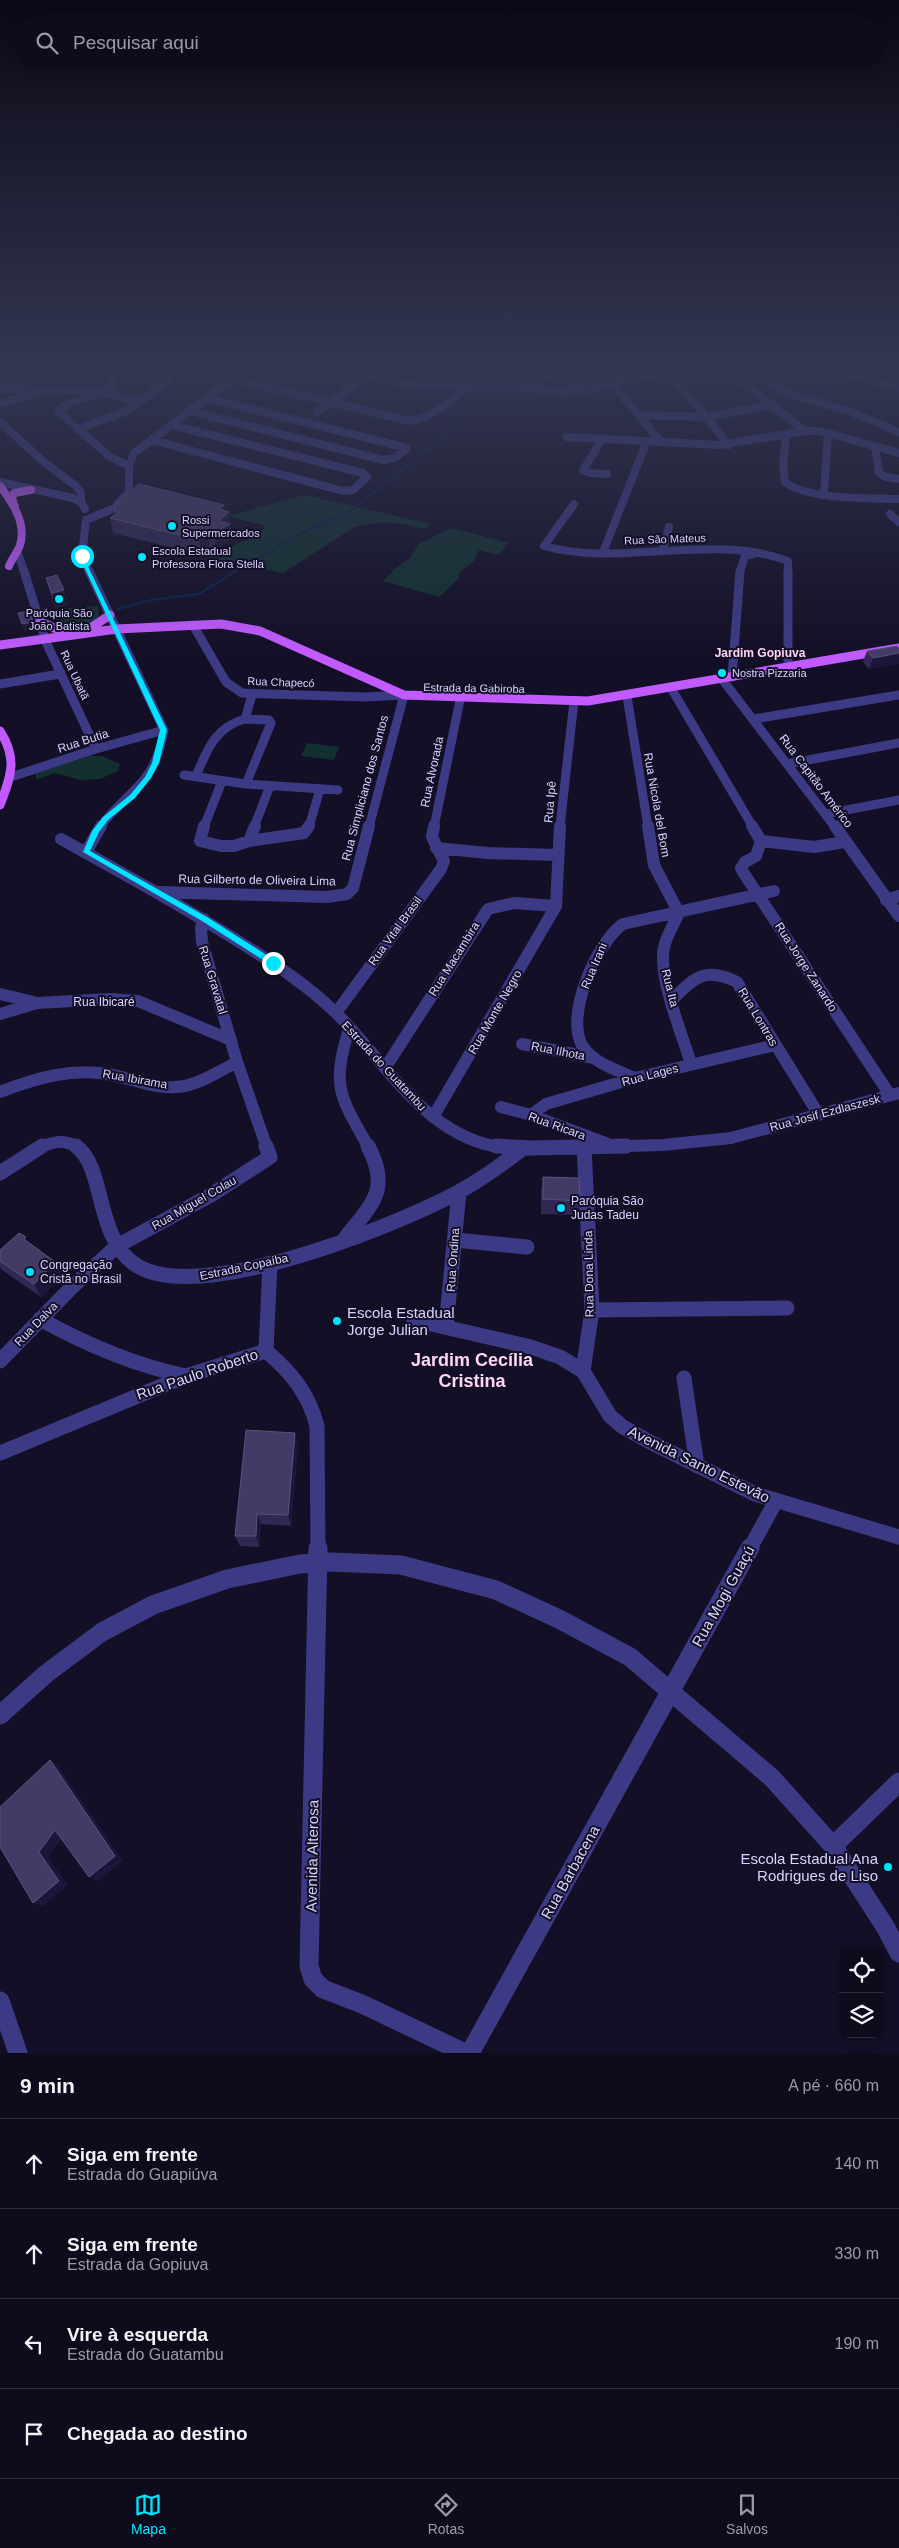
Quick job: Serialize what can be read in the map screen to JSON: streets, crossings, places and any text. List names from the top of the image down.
{
  "streets": {
    "main road": ["Estrada da Gabiroba"],
    "street": [
      "Rua São Mateus",
      "Rua Ubatã",
      "Rua Chapecó",
      "Rua Butia",
      "Rua Alvorada",
      "Rua Capitão Américo",
      "Rua Simpliciano dos Santos",
      "Rua Ipê",
      "Rua Nicola del Bom",
      "Rua Gilberto de Oliveira Lima",
      "Rua Vital Brasil",
      "Rua Macambira",
      "Rua Irani",
      "Rua Jorge Zanardo",
      "Rua Gravatal",
      "Rua Ita",
      "Rua Ibicaré",
      "Rua Monte Negro",
      "Rua Lontras",
      "Rua Ilhota",
      "Estrada do Guatambu",
      "Rua Lages",
      "Rua Ibirama",
      "Rua Josif Ezdlaszesk",
      "Rua Ricara",
      "Rua Miguel Colau",
      "Rua Ondina",
      "Estrada Copaíba",
      "Rua Dona Linda",
      "Rua Dalva",
      "Rua Paulo Roberto",
      "Avenida Santo Estevão",
      "Rua Mogi Guaçú",
      "Avenida Alterosa",
      "Rua Barbacena"
    ]
  },
  "crossings": [
    ["Rua São Mateus", "Estrada da Gabiroba"],
    ["Rua Ubatã", "Estrada da Gabiroba"],
    ["Rua Ubatã", "Rua Butia"],
    ["Rua Chapecó", "Estrada da Gabiroba"],
    ["Rua Chapecó", "Rua Simpliciano dos Santos"],
    ["Estrada da Gabiroba", "Rua Alvorada"],
    ["Estrada da Gabiroba", "Rua Capitão Américo"],
    ["Estrada da Gabiroba", "Rua Simpliciano dos Santos"],
    ["Estrada da Gabiroba", "Rua Ipê"],
    ["Estrada da Gabiroba", "Rua Nicola del Bom"],
    ["Rua Alvorada", "Rua Vital Brasil"],
    ["Rua Simpliciano dos Santos", "Rua Gilberto de Oliveira Lima"],
    ["Rua Ipê", "Rua Macambira"],
    ["Rua Ipê", "Rua Monte Negro"],
    ["Rua Nicola del Bom", "Rua Irani"],
    ["Rua Nicola del Bom", "Rua Ita"],
    ["Rua Gilberto de Oliveira Lima", "Estrada do Guatambu"],
    ["Rua Vital Brasil", "Estrada do Guatambu"],
    ["Rua Macambira", "Rua Monte Negro"],
    ["Rua Macambira", "Estrada do Guatambu"],
    ["Rua Irani", "Rua Jorge Zanardo"],
    ["Rua Irani", "Rua Ita"],
    ["Rua Irani", "Rua Ilhota"],
    ["Rua Irani", "Rua Lages"],
    ["Rua Jorge Zanardo", "Rua Josif Ezdlaszesk"],
    ["Rua Gravatal", "Rua Ibicaré"],
    ["Rua Gravatal", "Estrada do Guatambu"],
    ["Rua Gravatal", "Rua Ibirama"],
    ["Rua Gravatal", "Rua Miguel Colau"],
    ["Rua Ita", "Rua Lontras"],
    ["Rua Ita", "Rua Lages"],
    ["Rua Monte Negro", "Estrada do Guatambu"],
    ["Rua Lontras", "Rua Lages"],
    ["Rua Lontras", "Rua Josif Ezdlaszesk"],
    ["Estrada do Guatambu", "Rua Josif Ezdlaszesk"],
    ["Estrada do Guatambu", "Rua Ricara"],
    ["Estrada do Guatambu", "Estrada Copaíba"],
    ["Estrada do Guatambu", "Rua Dona Linda"],
    ["Rua Lages", "Rua Ricara"],
    ["Rua Miguel Colau", "Estrada Copaíba"],
    ["Rua Miguel Colau", "Rua Dalva"],
    ["Rua Ondina", "Estrada Copaíba"],
    ["Estrada Copaíba", "Rua Dalva"],
    ["Rua Dona Linda", "Avenida Santo Estevão"],
    ["Rua Paulo Roberto", "Avenida Alterosa"],
    ["Avenida Santo Estevão", "Rua Mogi Guaçú"],
    ["Rua Mogi Guaçú", "Rua Barbacena"]
  ],
  "districts": ["Jardim Gopiuva", "Jardim Cecília Cristina"],
  "places": [
    "Rossi Supermercados",
    "Escola Estadual Professora Flora Stella",
    "Paróquia São João Batista",
    "Nostra Pizzaria",
    "Paróquia São Judas Tadeu",
    "Congregação Cristã no Brasil",
    "Escola Estadual Jorge Julian",
    "Escola Estadual Ana Rodrigues de Liso"
  ],
  "page": {
    "search": "Pesquisar aqui",
    "heading": ["9 min", "A pé · 660 m"],
    "list": [
      ["Siga em frente", "Estrada do Guapiúva", "140 m"],
      ["Siga em frente", "Estrada da Gopiuva", "330 m"],
      ["Vire à esquerda", "Estrada do Guatambu", "190 m"],
      "Chegada ao destino"
    ],
    "nav": ["Mapa", "Rotas", "Salvos"]
  }
}
